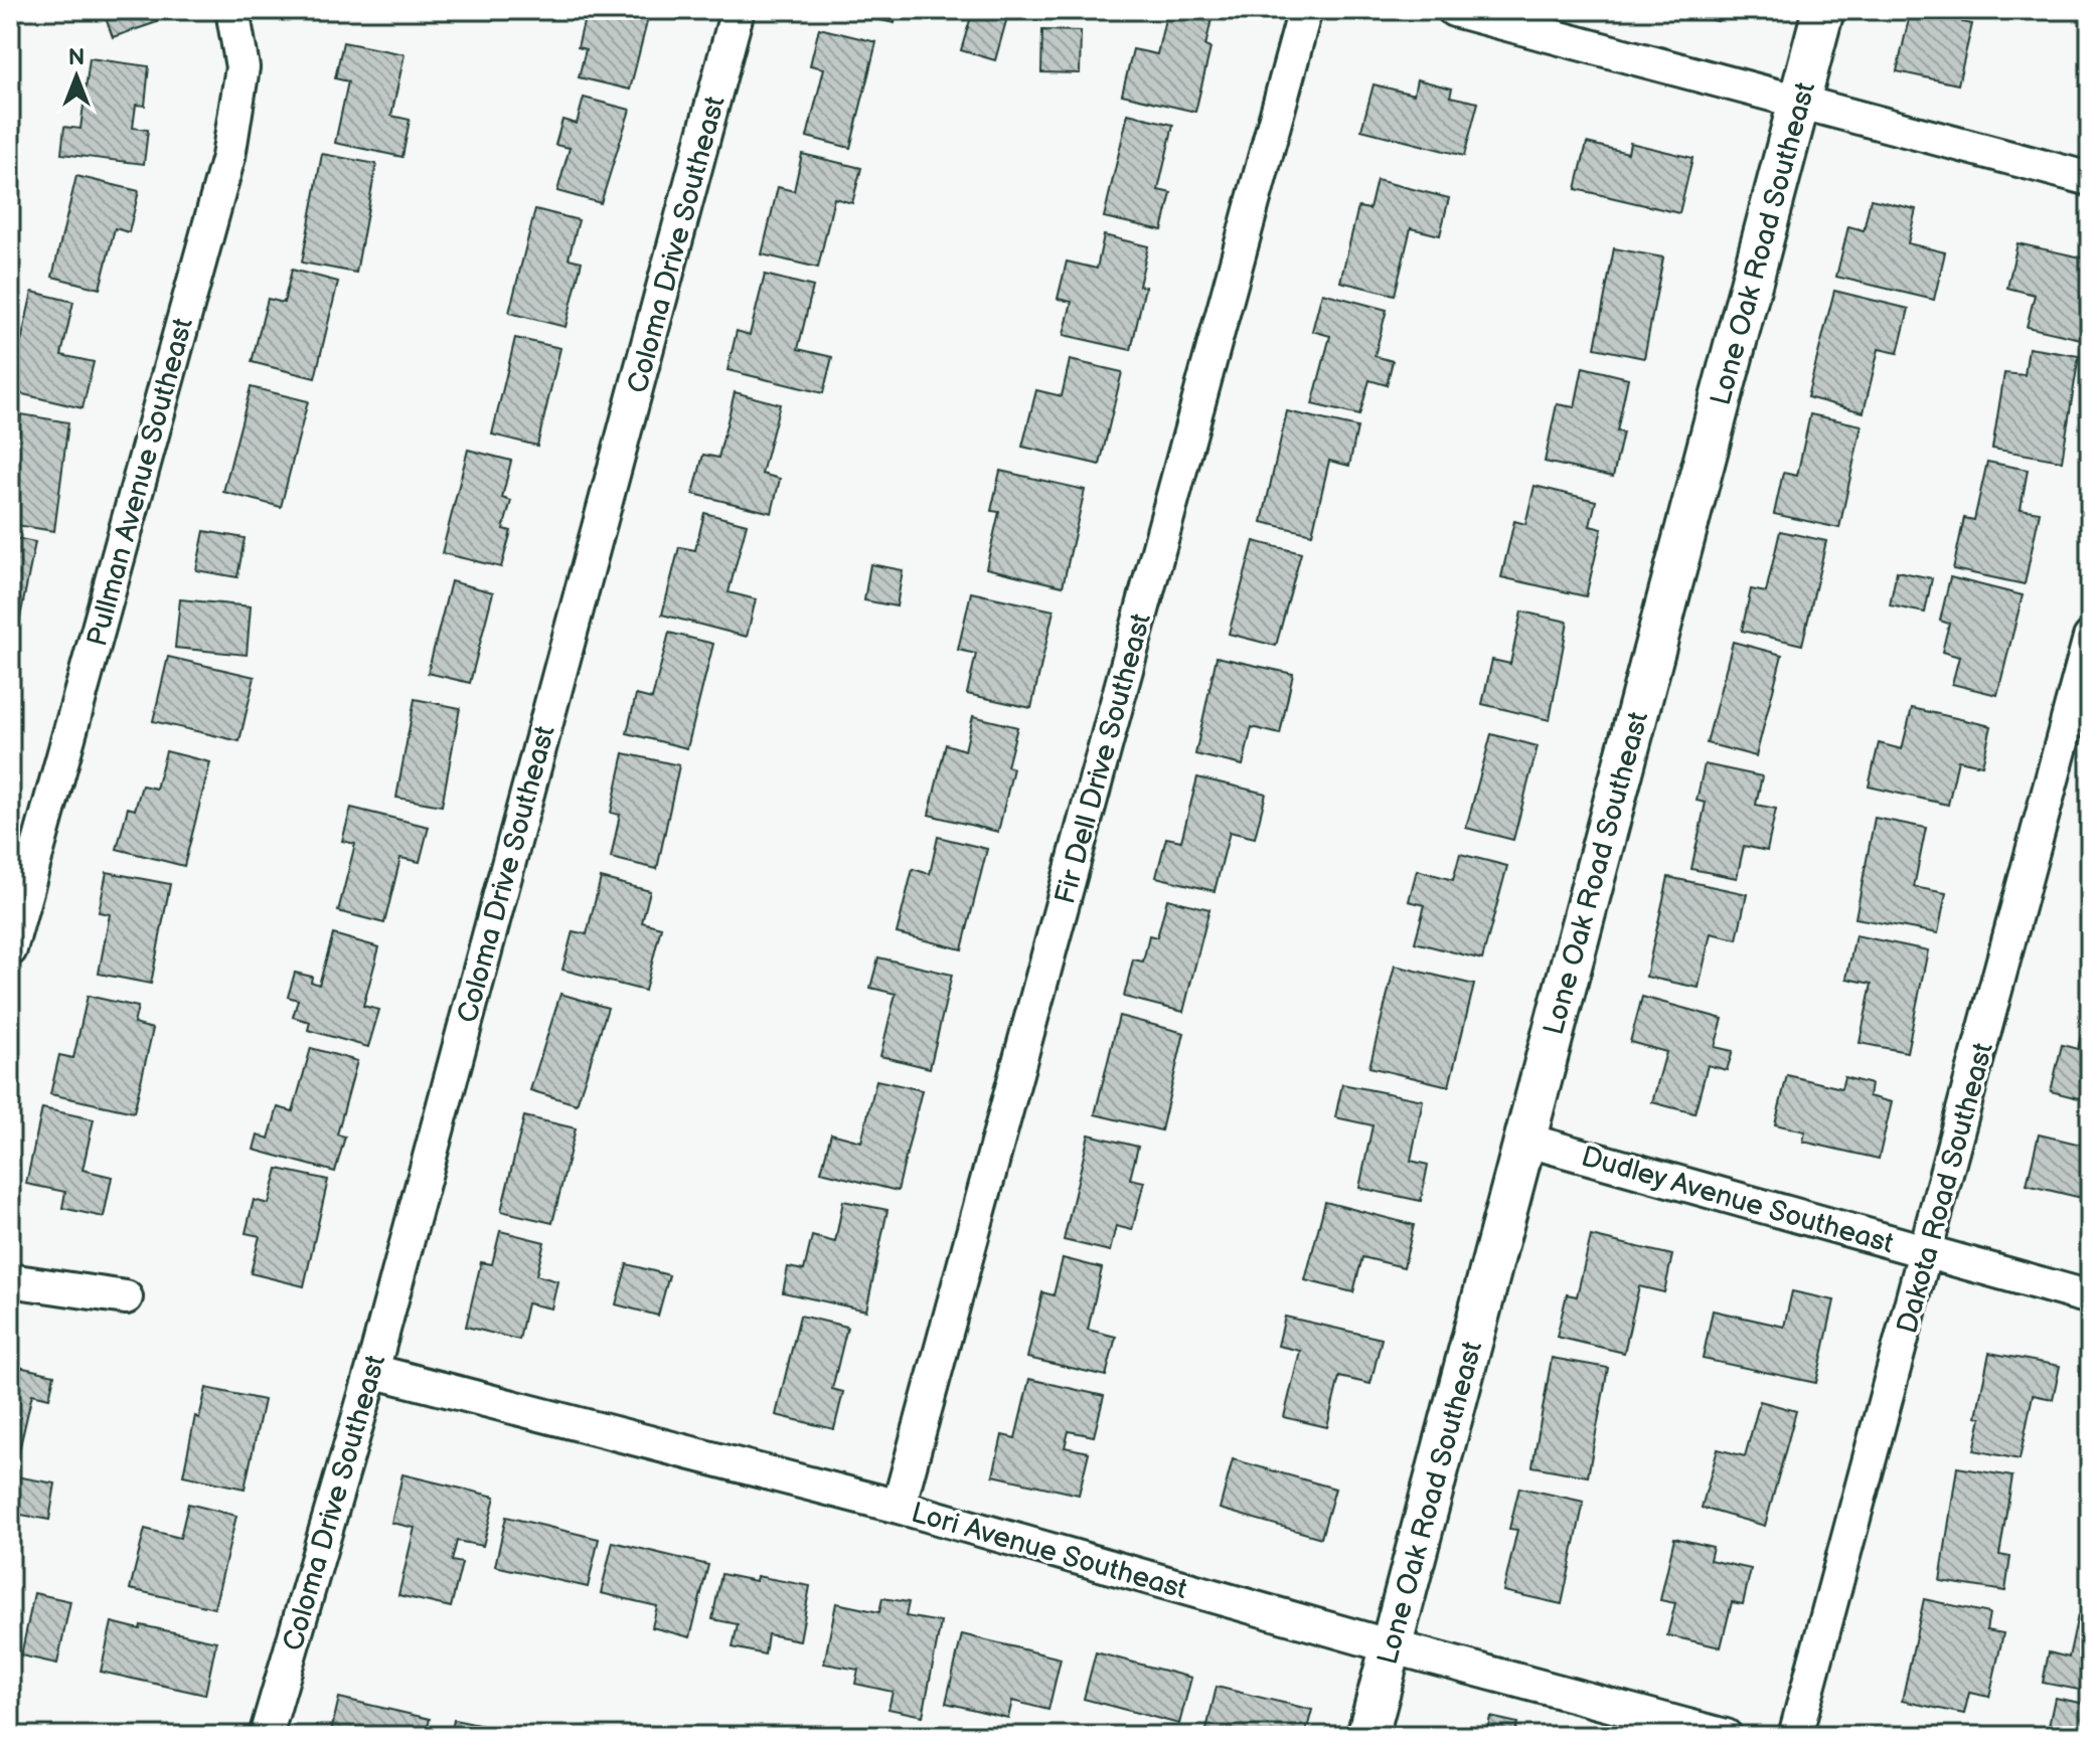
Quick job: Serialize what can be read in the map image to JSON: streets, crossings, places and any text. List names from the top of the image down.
{
  "streets": {
    "street": [
      "Lone Oak Road Southeast",
      "Coloma Drive Southeast",
      "Pullman Avenue Southeast",
      "Fir Dell Drive Southeast",
      "Dakota Road Southeast",
      "Dudley Avenue Southeast",
      "Lori Avenue Southeast"
    ]
  },
  "crossings": [
    ["Lone Oak Road Southeast", "Dudley Avenue Southeast"],
    ["Lone Oak Road Southeast", "Lori Avenue Southeast"],
    ["Coloma Drive Southeast", "Lori Avenue Southeast"],
    ["Fir Dell Drive Southeast", "Lori Avenue Southeast"],
    ["Dakota Road Southeast", "Dudley Avenue Southeast"]
  ],
  "north": "top"
}
